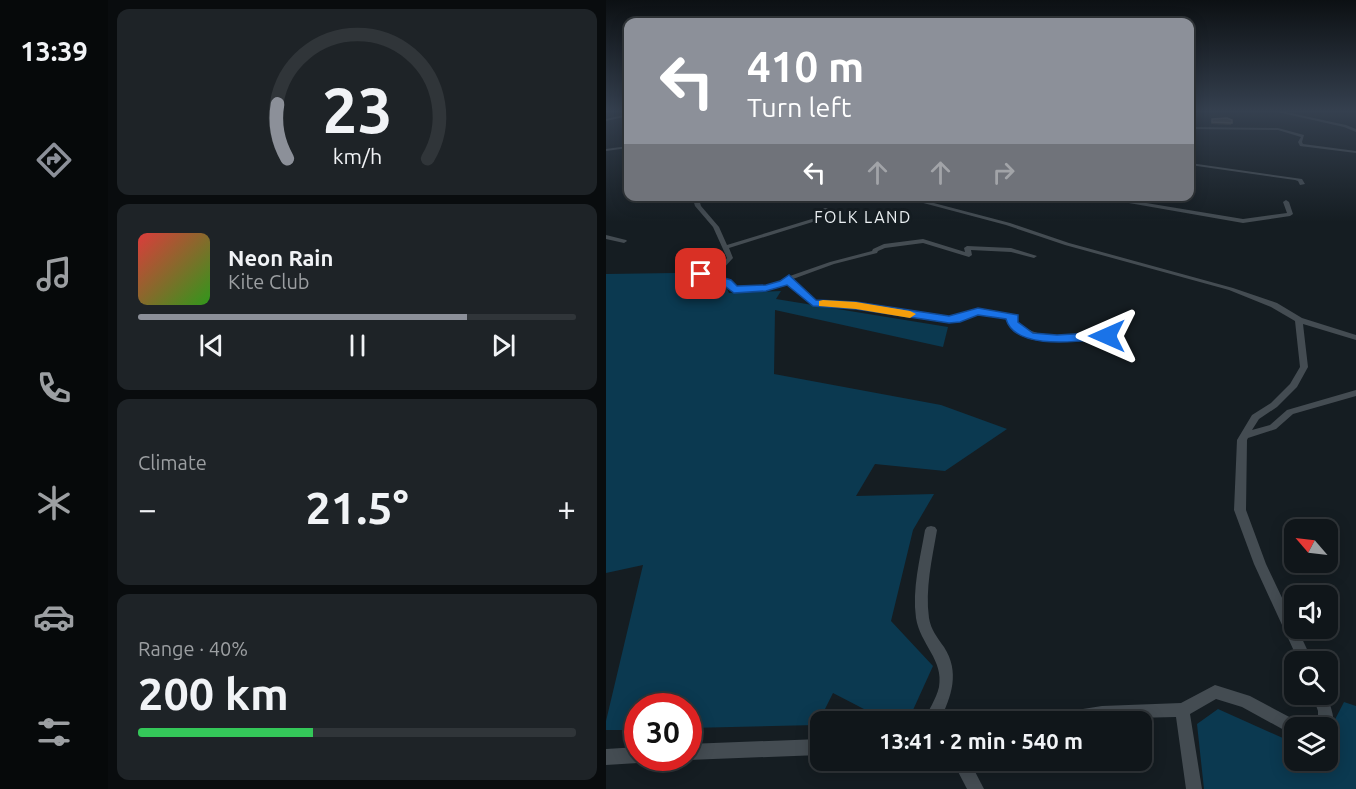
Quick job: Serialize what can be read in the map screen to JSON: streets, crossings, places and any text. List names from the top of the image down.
{
  "districts": ["FOLK LAND"],
  "north": "top left",
  "page": {
    "tabs": "13:39",
    "turn": ["410 m", "Turn left"],
    "song": ["Neon Rain", "Kite Club"],
    "tile": [
      "Climate",
      ["Range · 40%", "200 km"]
    ],
    "heat": ["−", "21.5°", "+"],
    "limit": "30",
    "trip": "13:41 · 2 min · 540 m",
    "gauge": ["23", "km/h"]
  }
}
